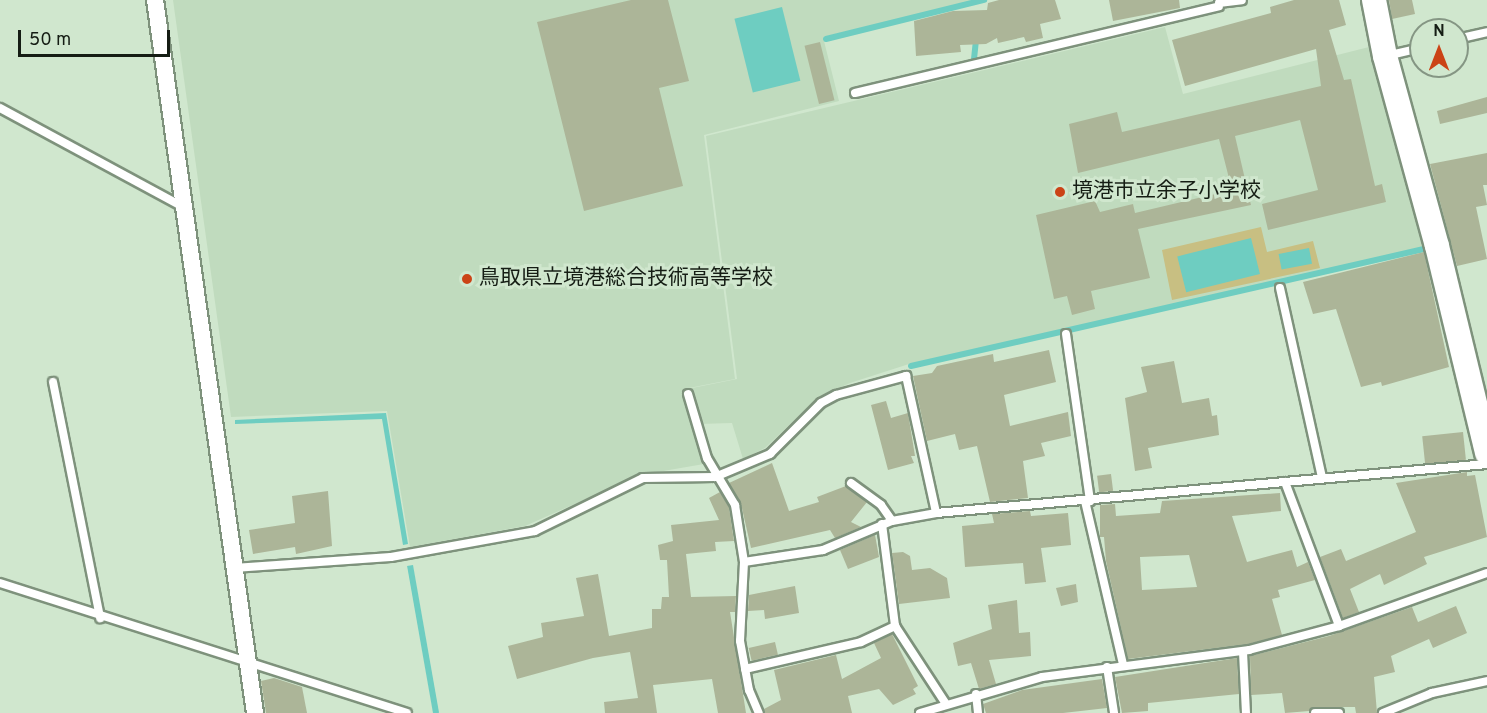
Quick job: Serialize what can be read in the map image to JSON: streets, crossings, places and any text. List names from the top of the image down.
{
  "places": ["境港市立余子小学校", "鳥取県立境港総合技術高等学校"],
  "scale_bar": "50 m",
  "north": "top"
}
